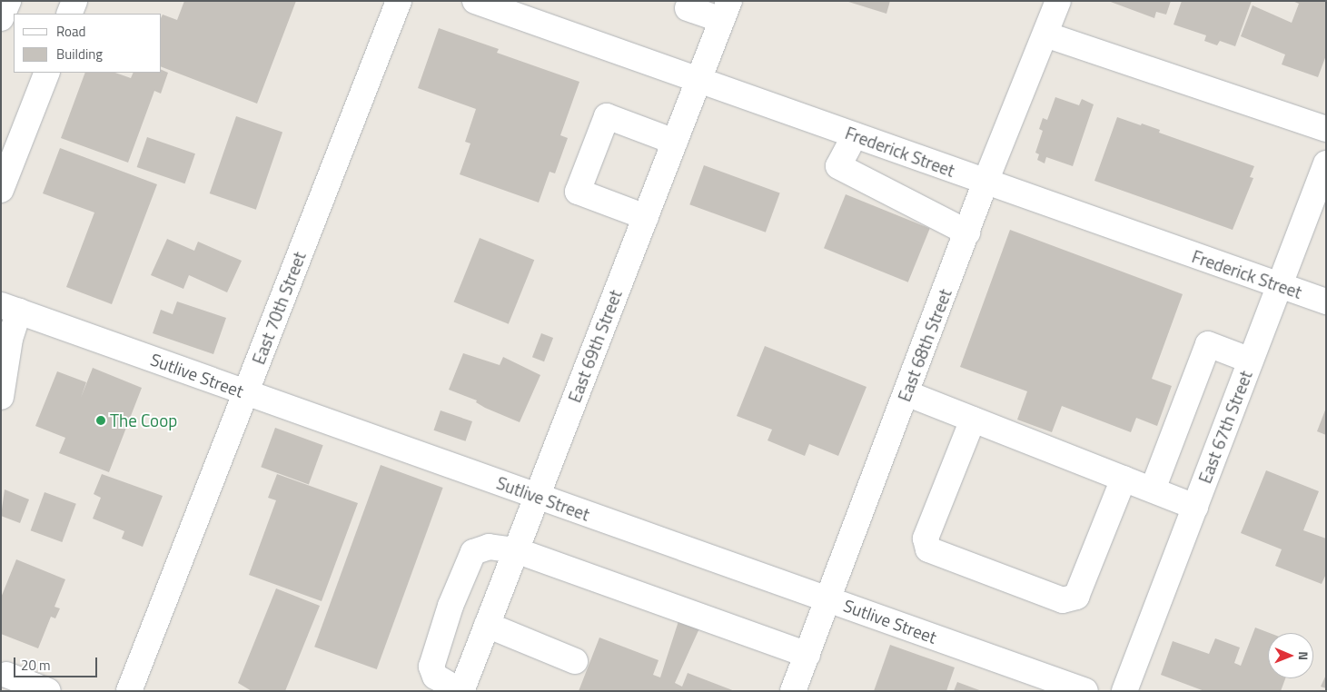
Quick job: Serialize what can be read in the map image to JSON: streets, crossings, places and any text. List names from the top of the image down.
{
  "streets": {
    "street": [
      "Frederick Street",
      "East 70th Street",
      "East 68th Street",
      "East 69th Street",
      "Sutlive Street",
      "East 67th Street"
    ]
  },
  "crossings": [
    ["Frederick Street", "East 68th Street"],
    ["Frederick Street", "East 69th Street"],
    ["Frederick Street", "East 67th Street"],
    ["East 70th Street", "Sutlive Street"],
    ["East 68th Street", "Sutlive Street"],
    ["East 69th Street", "Sutlive Street"]
  ],
  "places": ["The Coop"],
  "legend": ["Road", "Building"],
  "scale_bar": "20 m",
  "north": "right"
}
